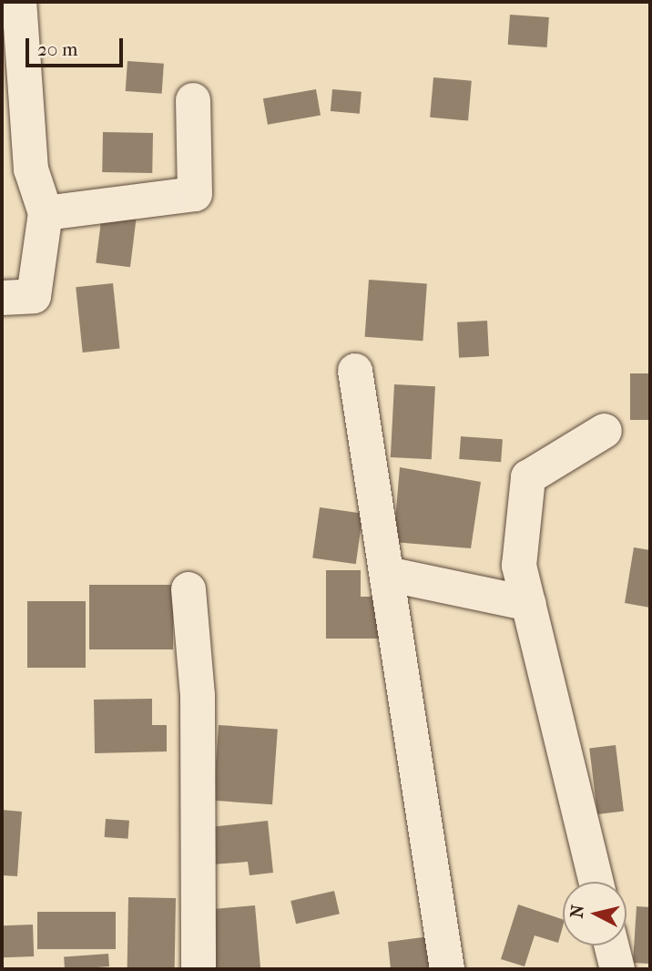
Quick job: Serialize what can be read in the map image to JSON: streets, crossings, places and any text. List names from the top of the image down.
{
  "scale_bar": "20 m",
  "north": "left"
}
